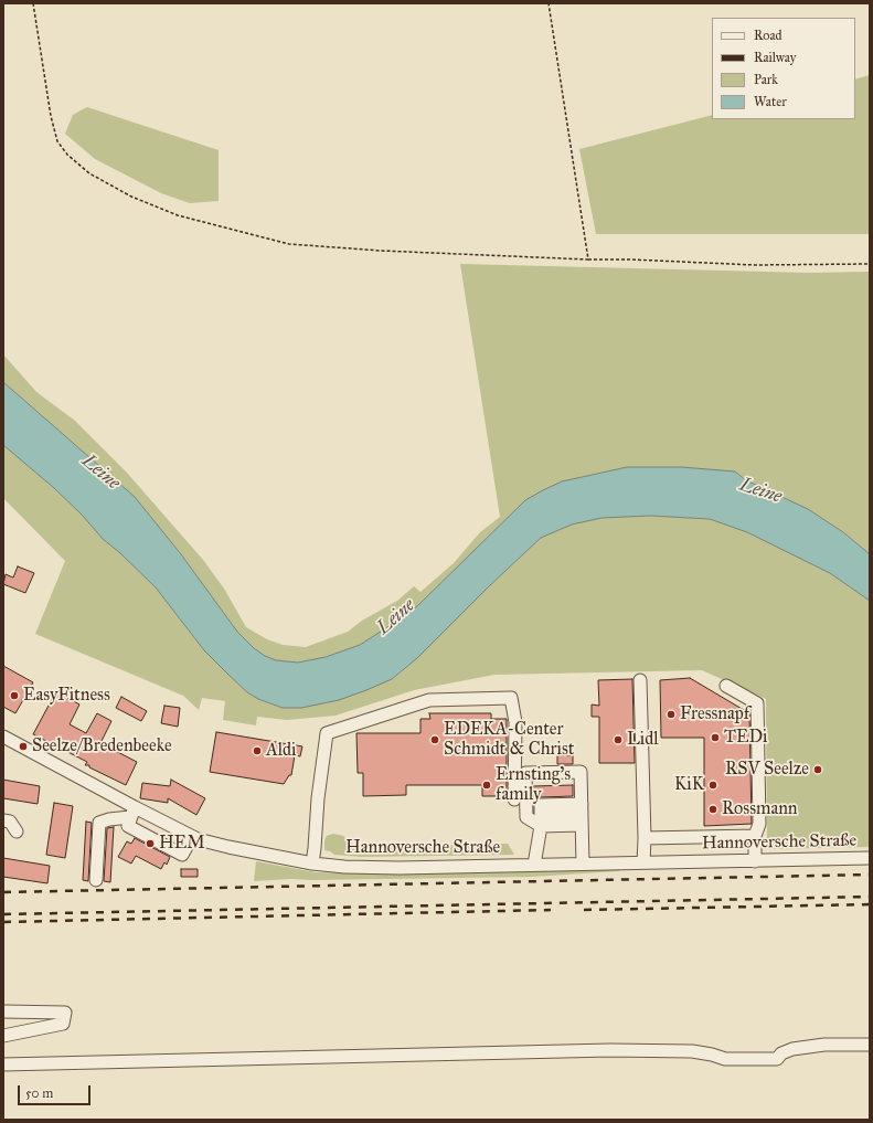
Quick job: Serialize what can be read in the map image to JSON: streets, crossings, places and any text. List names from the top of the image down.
{
  "streets": {
    "street": ["Hannoversche Straße"]
  },
  "water": ["Leine"],
  "places": [
    "EasyFitness",
    "Fressnapf",
    "TEDi",
    "EDEKA-Center Schmidt & Christ",
    "Lidl",
    "Seelze/Bredenbeeke",
    "Aldi",
    "RSV Seelze",
    "Ernsting's family",
    "KiK",
    "Rossmann",
    "HEM"
  ],
  "legend": [
    "Road",
    "Railway",
    "Park",
    "Water"
  ],
  "scale_bar": "50 m"
}
